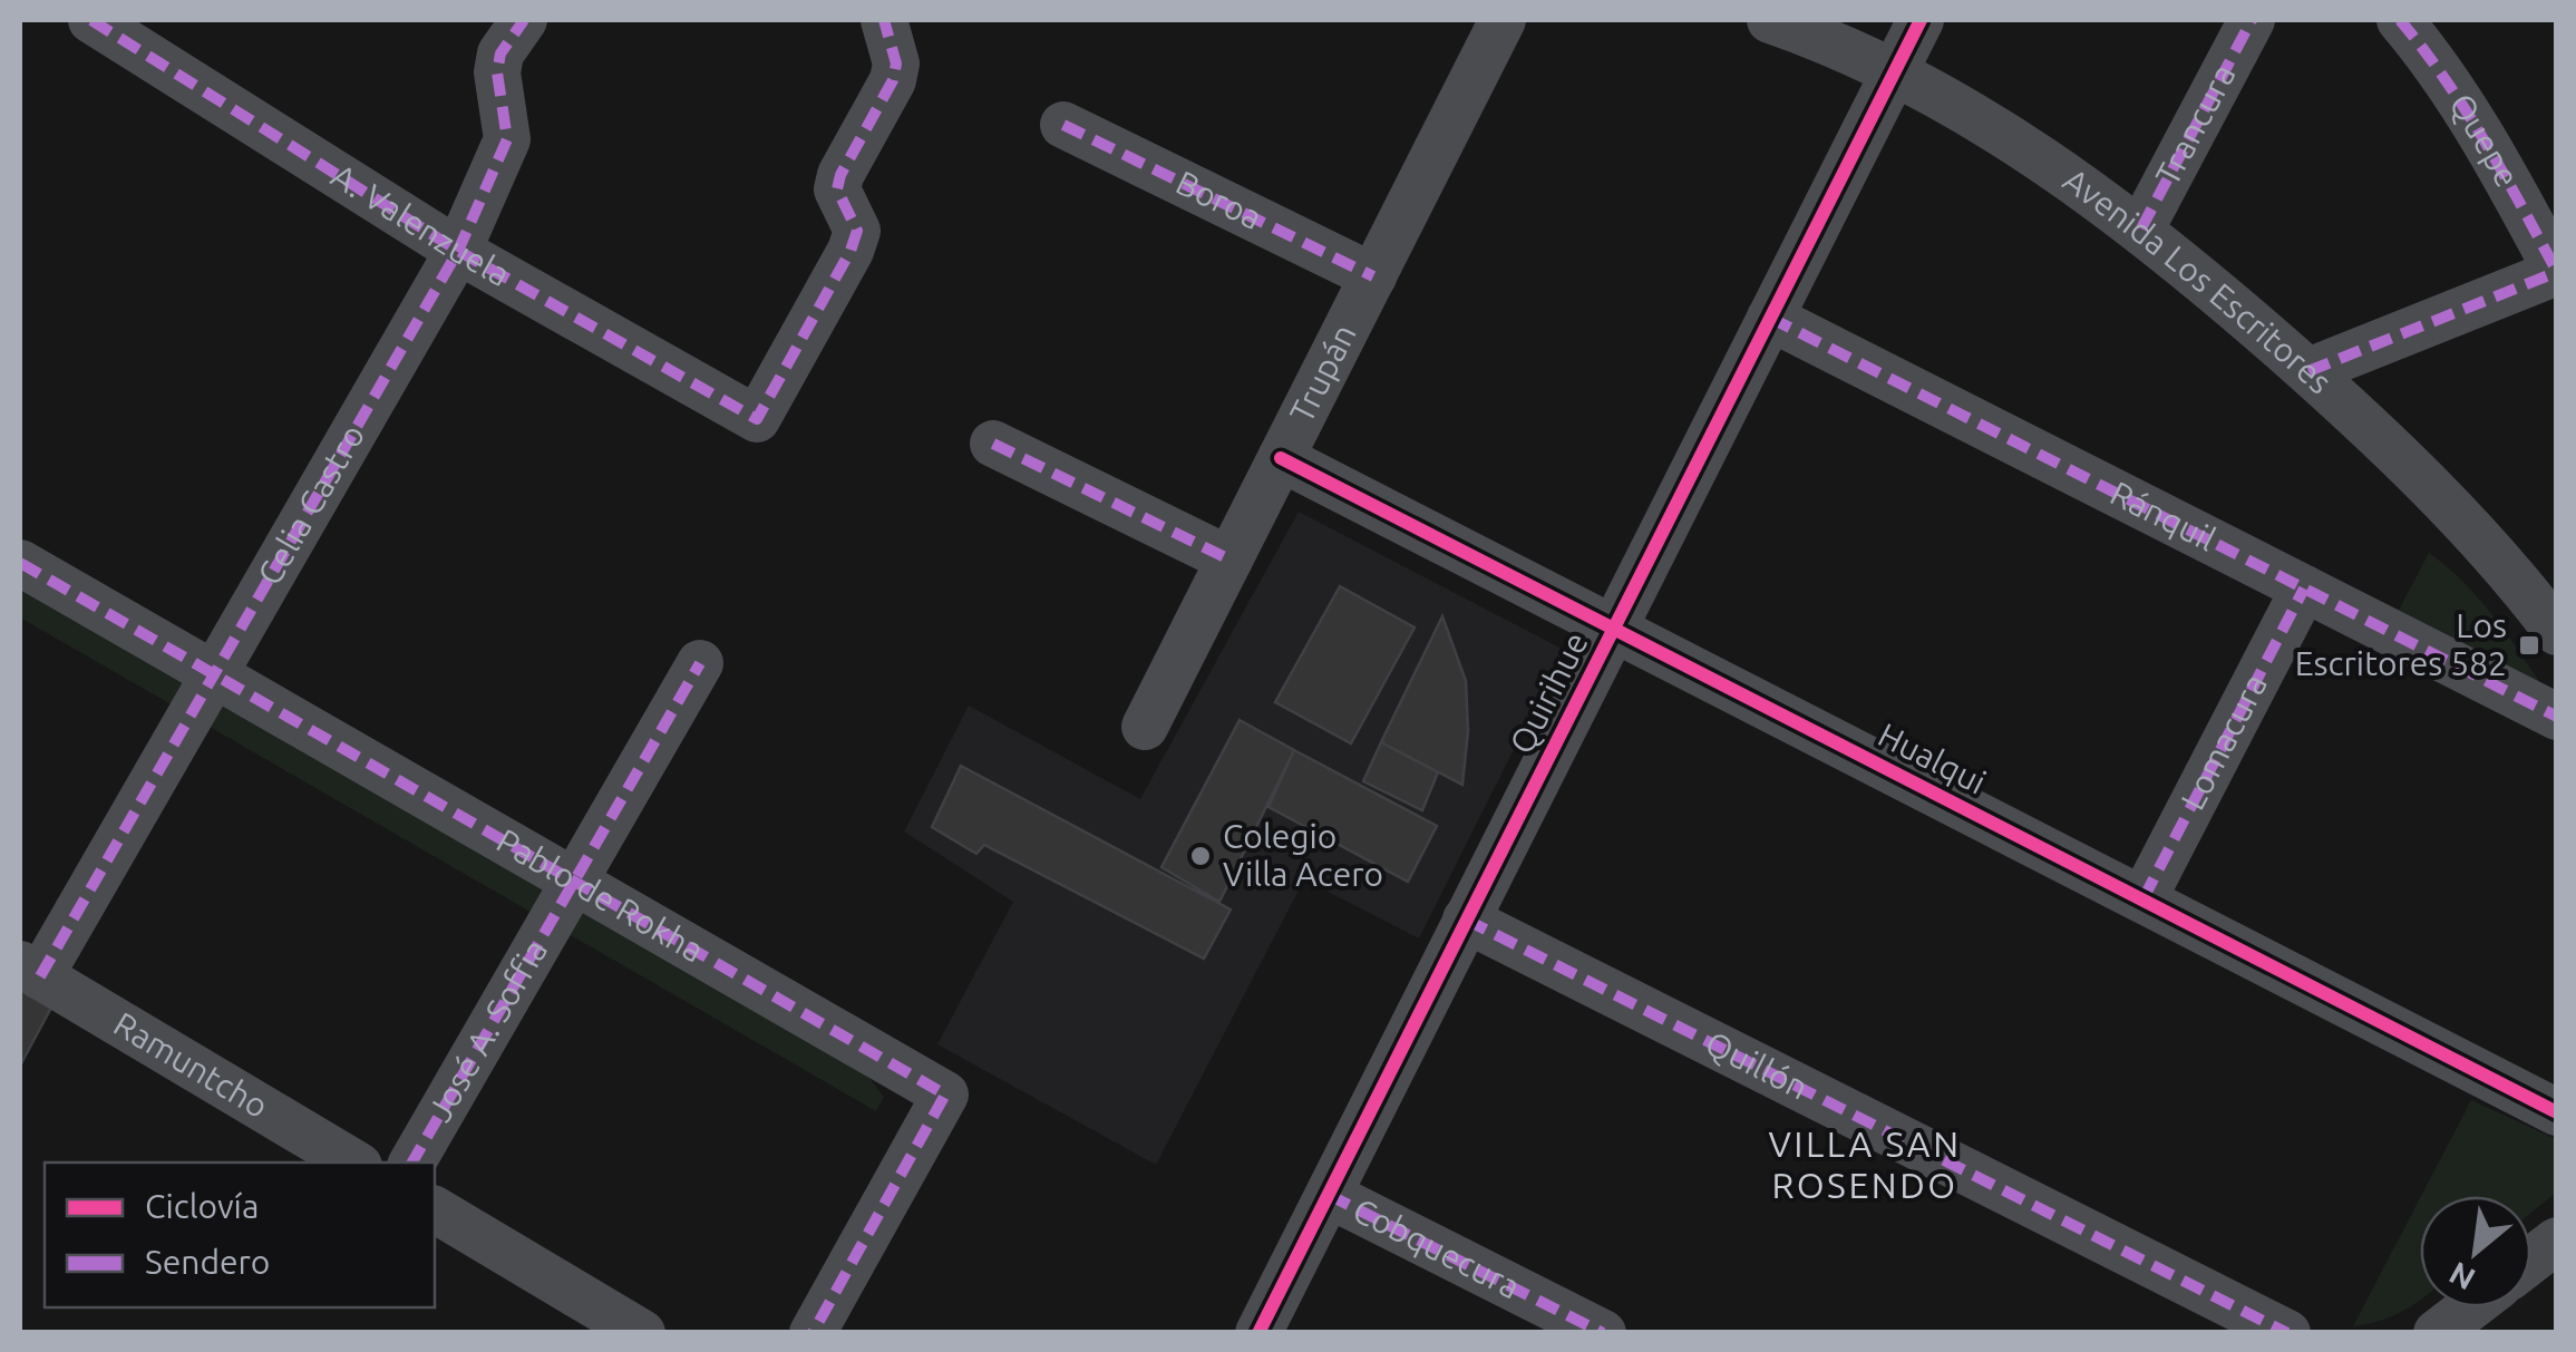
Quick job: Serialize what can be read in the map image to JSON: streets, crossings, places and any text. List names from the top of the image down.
{
  "streets": {
    "street": [
      "Trancura",
      "Quepe",
      "Boroa",
      "A. Valenzuela",
      "Avenida Los Escritores",
      "Trupán",
      "Celia Castro",
      "Ránquil",
      "Quirihue",
      "Lomacura",
      "Hualqui",
      "Pablo de Rokha",
      "José A. Soffia",
      "Ramuntcho",
      "Quillón",
      "Cobquecura"
    ]
  },
  "crossings": [
    ["Trancura", "Avenida Los Escritores"],
    ["Boroa", "Trupán"],
    ["A. Valenzuela", "Celia Castro"],
    ["Avenida Los Escritores", "Quirihue"],
    ["Trupán", "Hualqui"],
    ["Celia Castro", "Pablo de Rokha"],
    ["Celia Castro", "Ramuntcho"],
    ["Ránquil", "Quirihue"],
    ["Ránquil", "Lomacura"],
    ["Quirihue", "Hualqui"],
    ["Quirihue", "Quillón"],
    ["Quirihue", "Cobquecura"],
    ["Lomacura", "Hualqui"],
    ["Pablo de Rokha", "José A. Soffia"]
  ],
  "districts": ["VILLA SAN ROSENDO"],
  "places": {
    "transit": ["Los Escritores 582"],
    "other": ["Colegio Villa Acero"]
  },
  "legend": ["Ciclovía", "Sendero"],
  "north": "bottom left"
}
